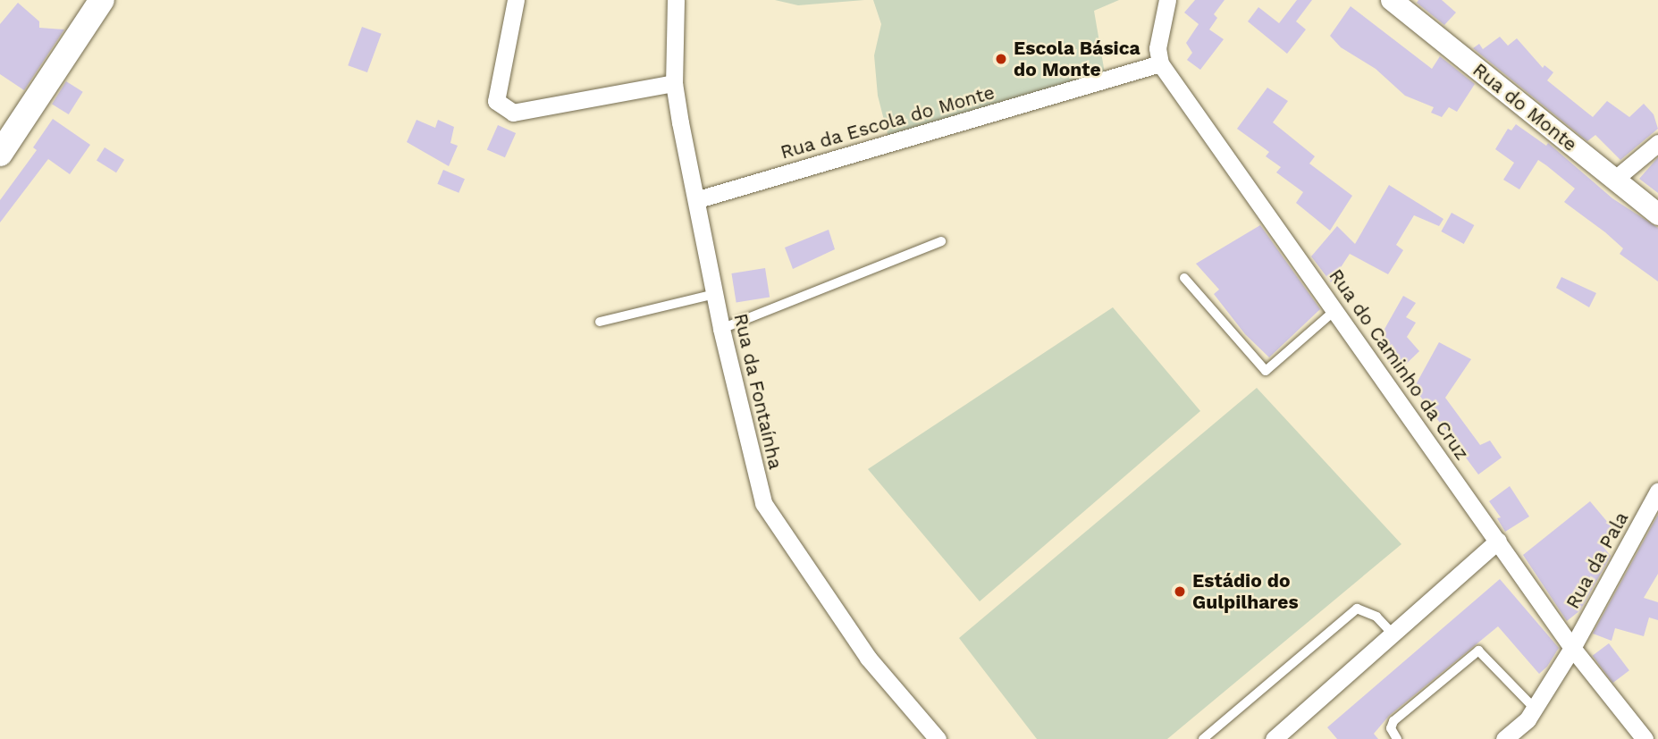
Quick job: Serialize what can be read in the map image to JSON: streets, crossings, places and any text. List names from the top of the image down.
{
  "streets": {
    "street": [
      "Rua do Monte",
      "Rua da Escola do Monte",
      "Rua do Caminho da Cruz",
      "Rua da Fontaínha",
      "Rua da Pala"
    ]
  },
  "crossings": [
    ["Rua da Escola do Monte", "Rua do Caminho da Cruz"],
    ["Rua da Escola do Monte", "Rua da Fontaínha"],
    ["Rua do Caminho da Cruz", "Rua da Pala"]
  ],
  "places": ["Escola Básica do Monte", "Estádio do Gulpilhares"]
}
